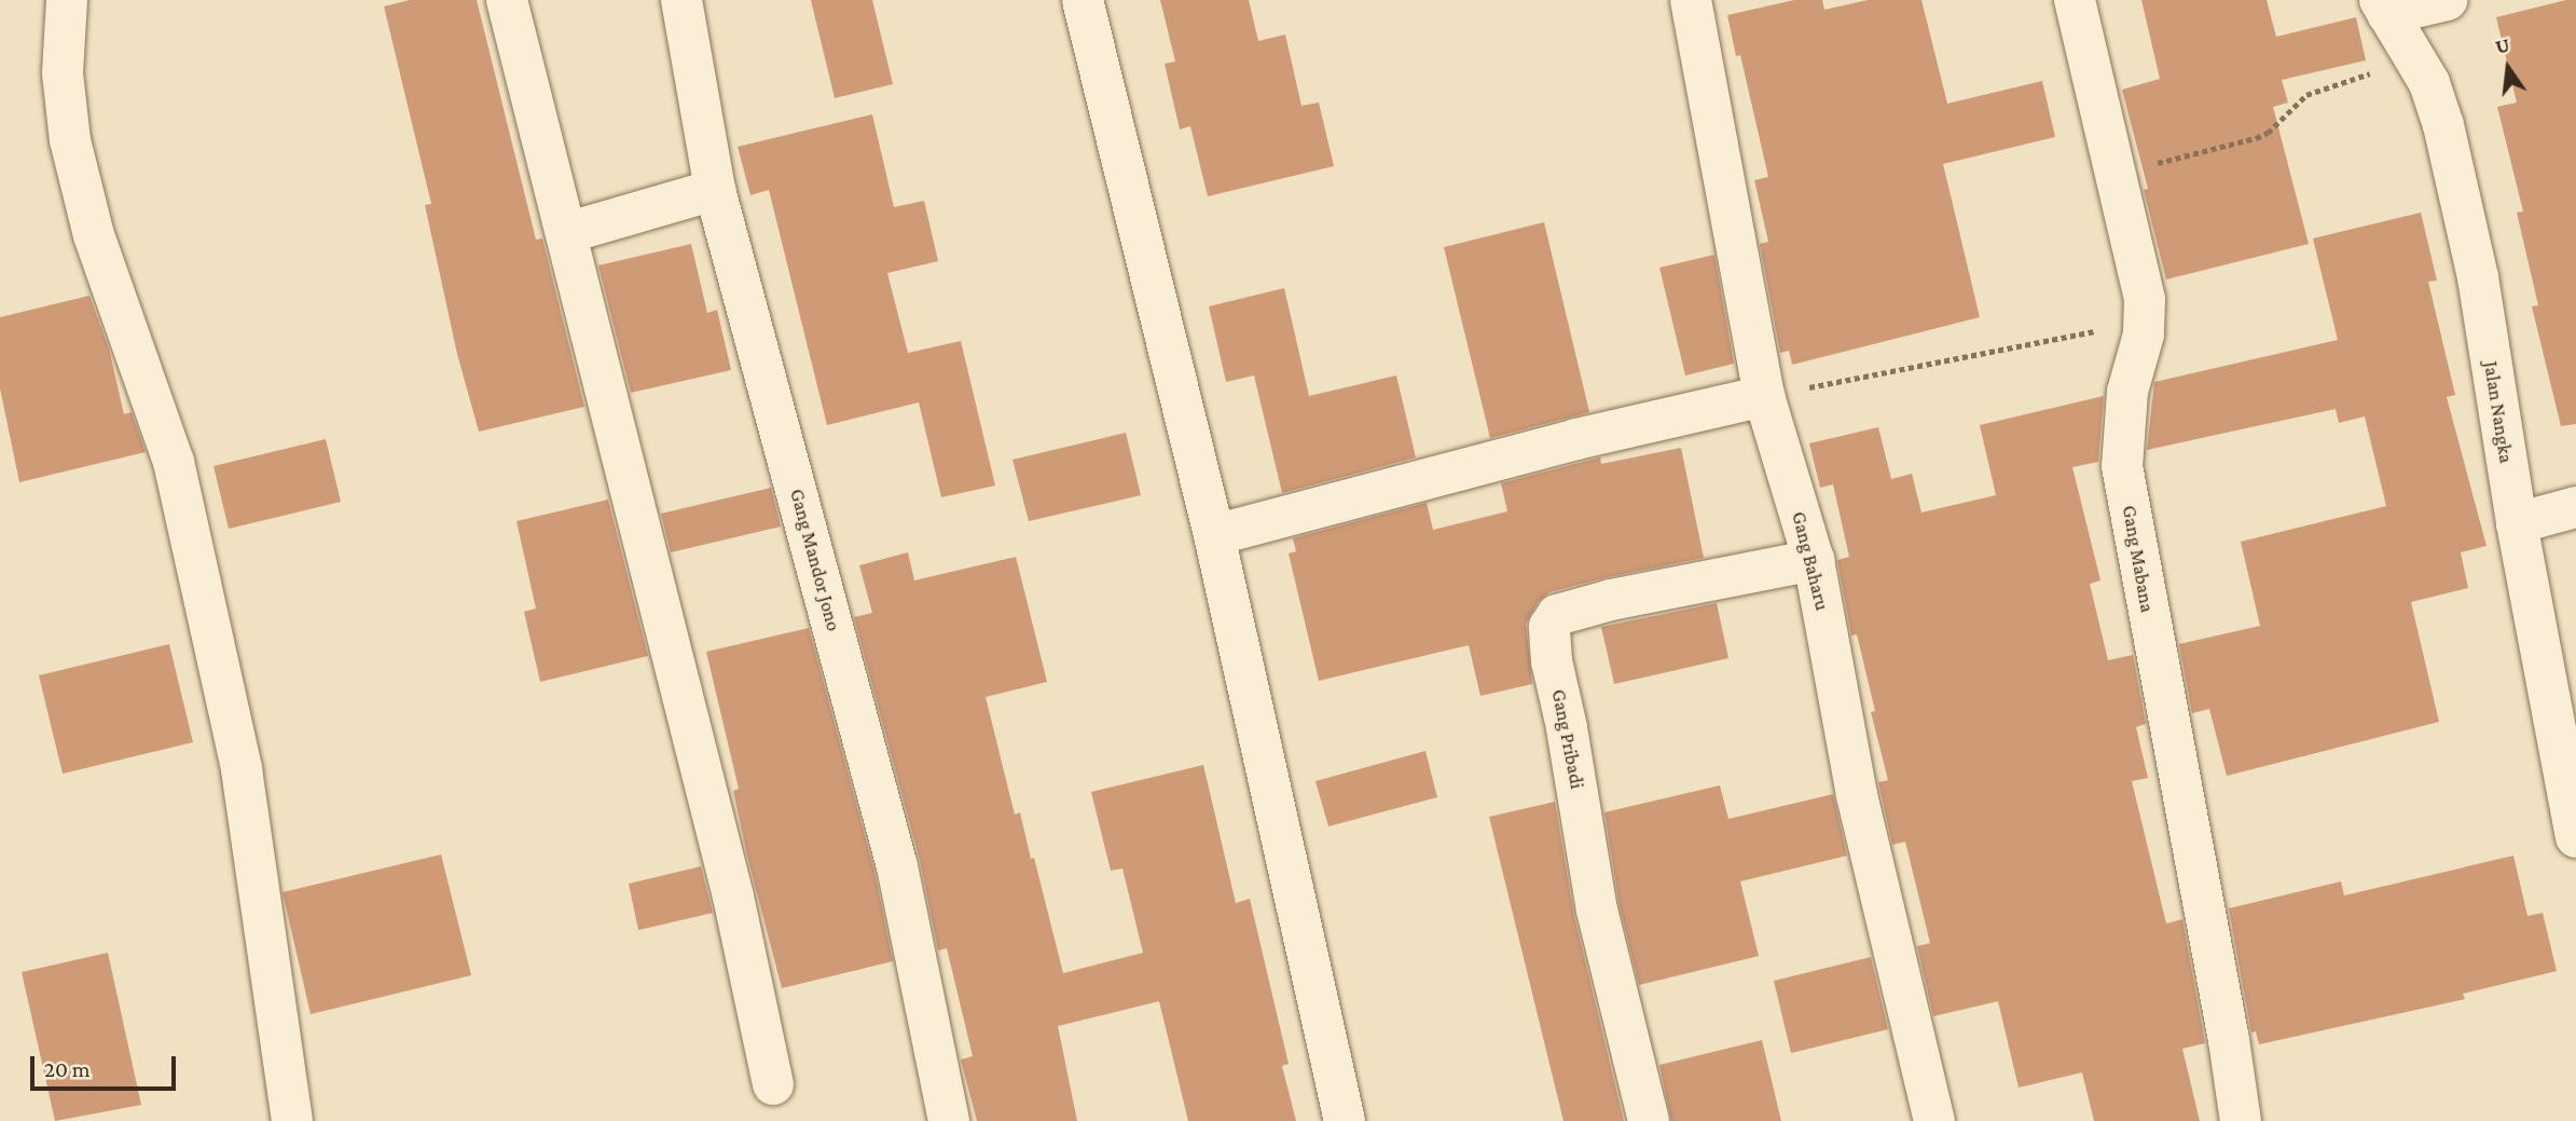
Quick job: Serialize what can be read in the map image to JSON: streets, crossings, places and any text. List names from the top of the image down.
{
  "streets": {
    "street": [
      "Jalan Nangka",
      "Gang Mabana",
      "Gang Mandor Jono",
      "Gang Baharu",
      "Gang Pribadi"
    ]
  },
  "crossings": [
    ["Gang Baharu", "Gang Pribadi"]
  ],
  "scale_bar": "20 m",
  "north": "top"
}
